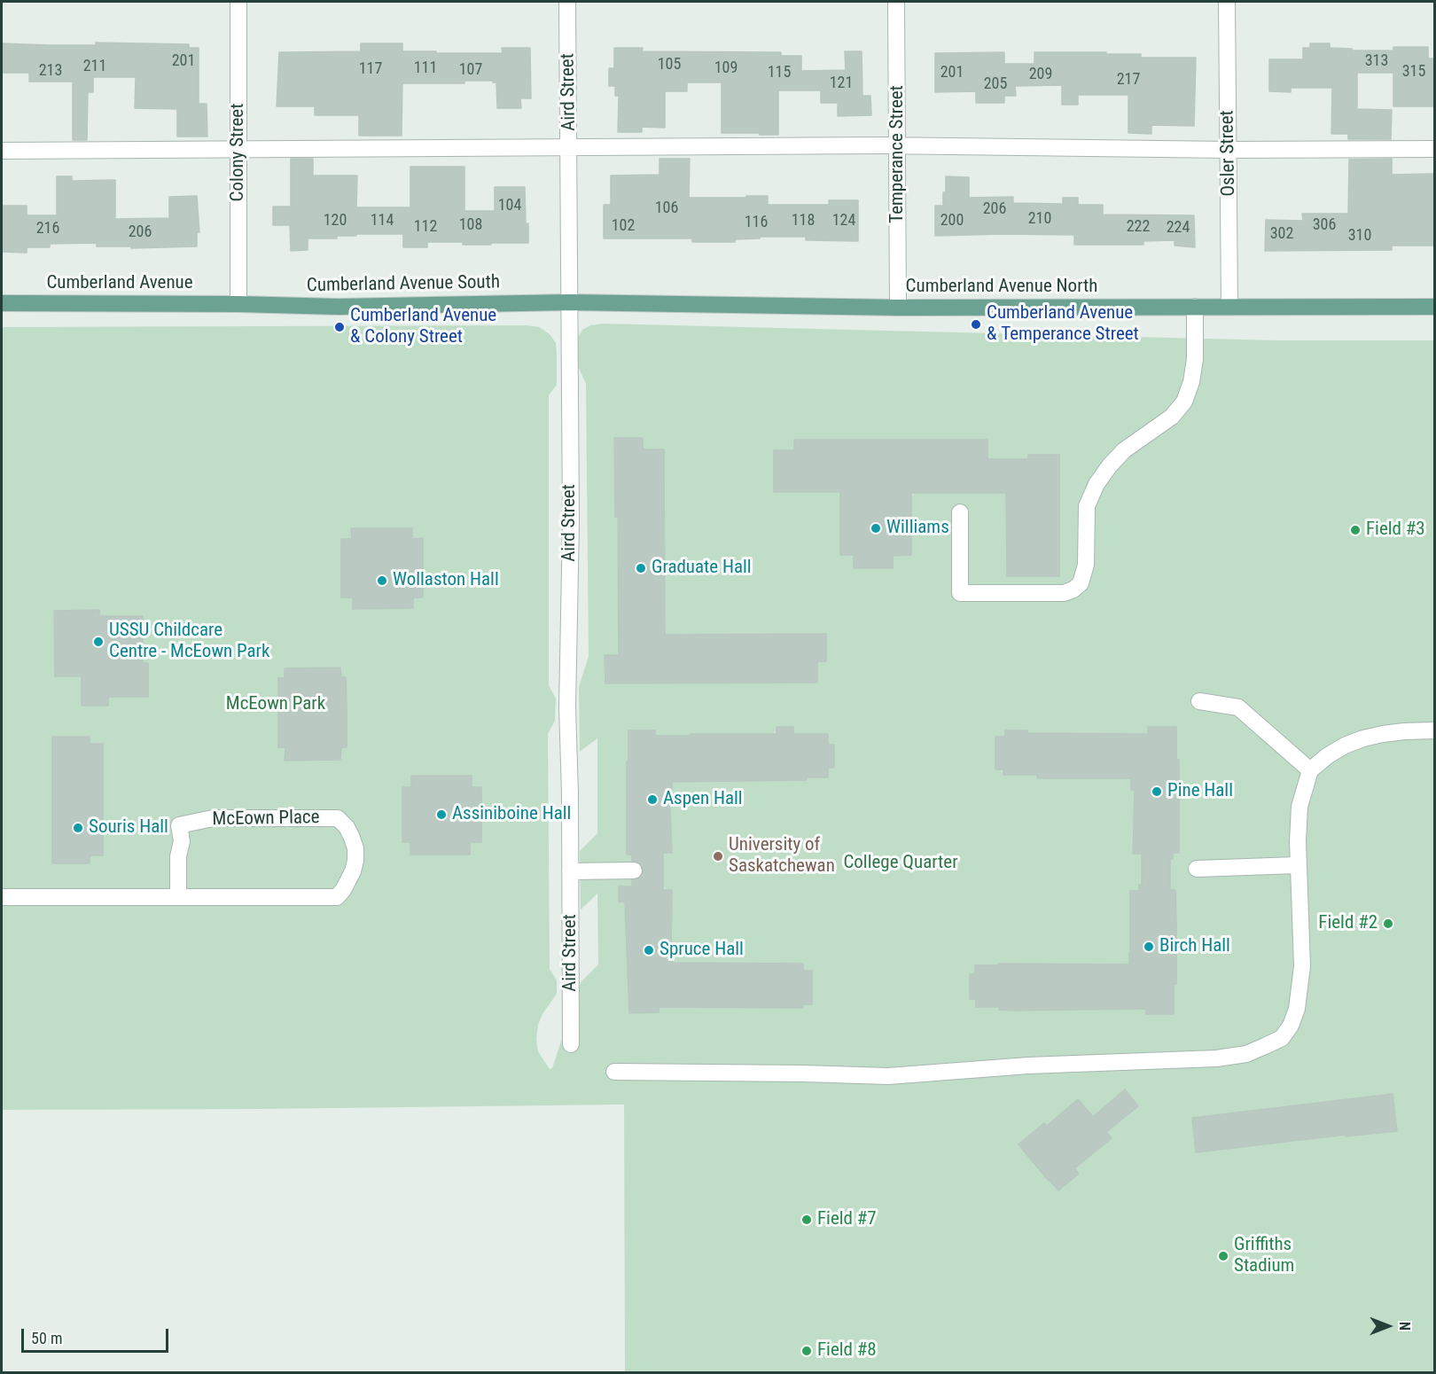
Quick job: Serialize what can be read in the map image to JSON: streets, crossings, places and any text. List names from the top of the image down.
{
  "streets": {
    "main road": ["Cumberland Avenue", "Cumberland Avenue South", "Cumberland Avenue North"],
    "street": [
      "Aird Street",
      "Colony Street",
      "Osler Street",
      "Temperance Street",
      "McEown Place"
    ]
  },
  "crossings": [
    ["Aird Street", "Cumberland Avenue South"],
    ["Aird Street", "Cumberland Avenue North"],
    ["Colony Street", "Cumberland Avenue"],
    ["Colony Street", "Cumberland Avenue South"],
    ["Osler Street", "Cumberland Avenue North"],
    ["Temperance Street", "Cumberland Avenue North"],
    ["Cumberland Avenue", "Cumberland Avenue South"],
    ["Cumberland Avenue South", "Cumberland Avenue North"]
  ],
  "parks": ["McEown Park", "College Quarter"],
  "places": [
    "Cumberland Avenue & Temperance Street",
    "Cumberland Avenue & Colony Street",
    "Williams",
    "Field #3",
    "Graduate Hall",
    "Wollaston Hall",
    "USSU Childcare Centre - McEown Park",
    "Pine Hall",
    "Aspen Hall",
    "Assiniboine Hall",
    "Souris Hall",
    "University of Saskatchewan",
    "Field #2",
    "Birch Hall",
    "Spruce Hall",
    "Field #7",
    "Griffiths Stadium",
    "Field #8"
  ],
  "house_numbers": [
    "201",
    "313",
    "105",
    "211",
    "111",
    "109",
    "117",
    "107",
    "213",
    "315",
    "115",
    "201",
    "209",
    "217",
    "121",
    "205",
    "104",
    "106",
    "206",
    "210",
    "120",
    "114",
    "118",
    "124",
    "200",
    "116",
    "108",
    "306",
    "102",
    "112",
    "222",
    "224",
    "216",
    "206",
    "302",
    "310"
  ],
  "scale_bar": "50 m",
  "north": "right"
}
